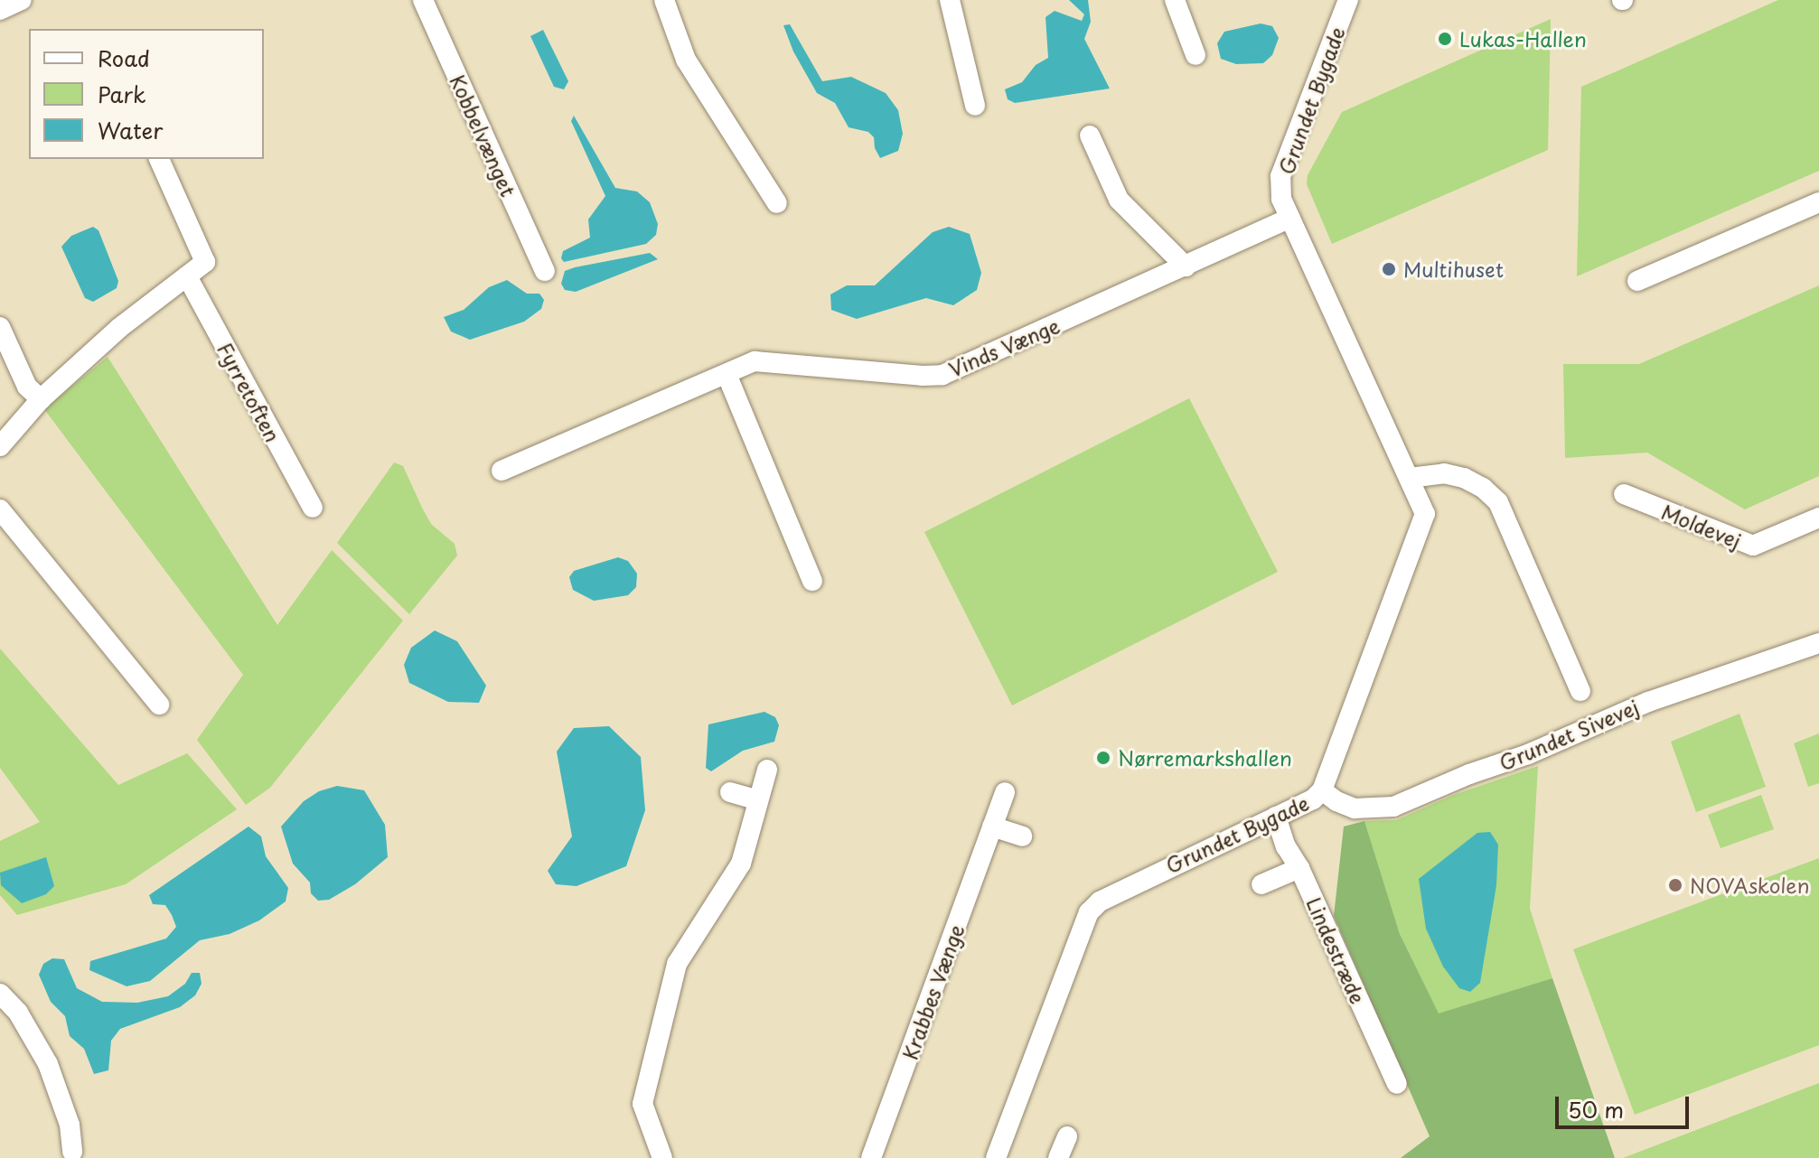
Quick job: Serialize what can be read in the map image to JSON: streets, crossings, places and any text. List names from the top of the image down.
{
  "streets": {
    "street": [
      "Grundet Bygade",
      "Kobbelvænget",
      "Vinds Vænge",
      "Fyrretoften",
      "Moldevej",
      "Grundet Sivevej",
      "Lindestræde",
      "Krabbes Vænge"
    ]
  },
  "crossings": [
    ["Grundet Bygade", "Vinds Vænge"],
    ["Grundet Bygade", "Grundet Sivevej"],
    ["Grundet Bygade", "Lindestræde"]
  ],
  "places": [
    "Lukas-Hallen",
    "Multihuset",
    "Nørremarkshallen",
    "NOVAskolen"
  ],
  "legend": ["Road", "Park", "Water"],
  "scale_bar": "50 m"
}
